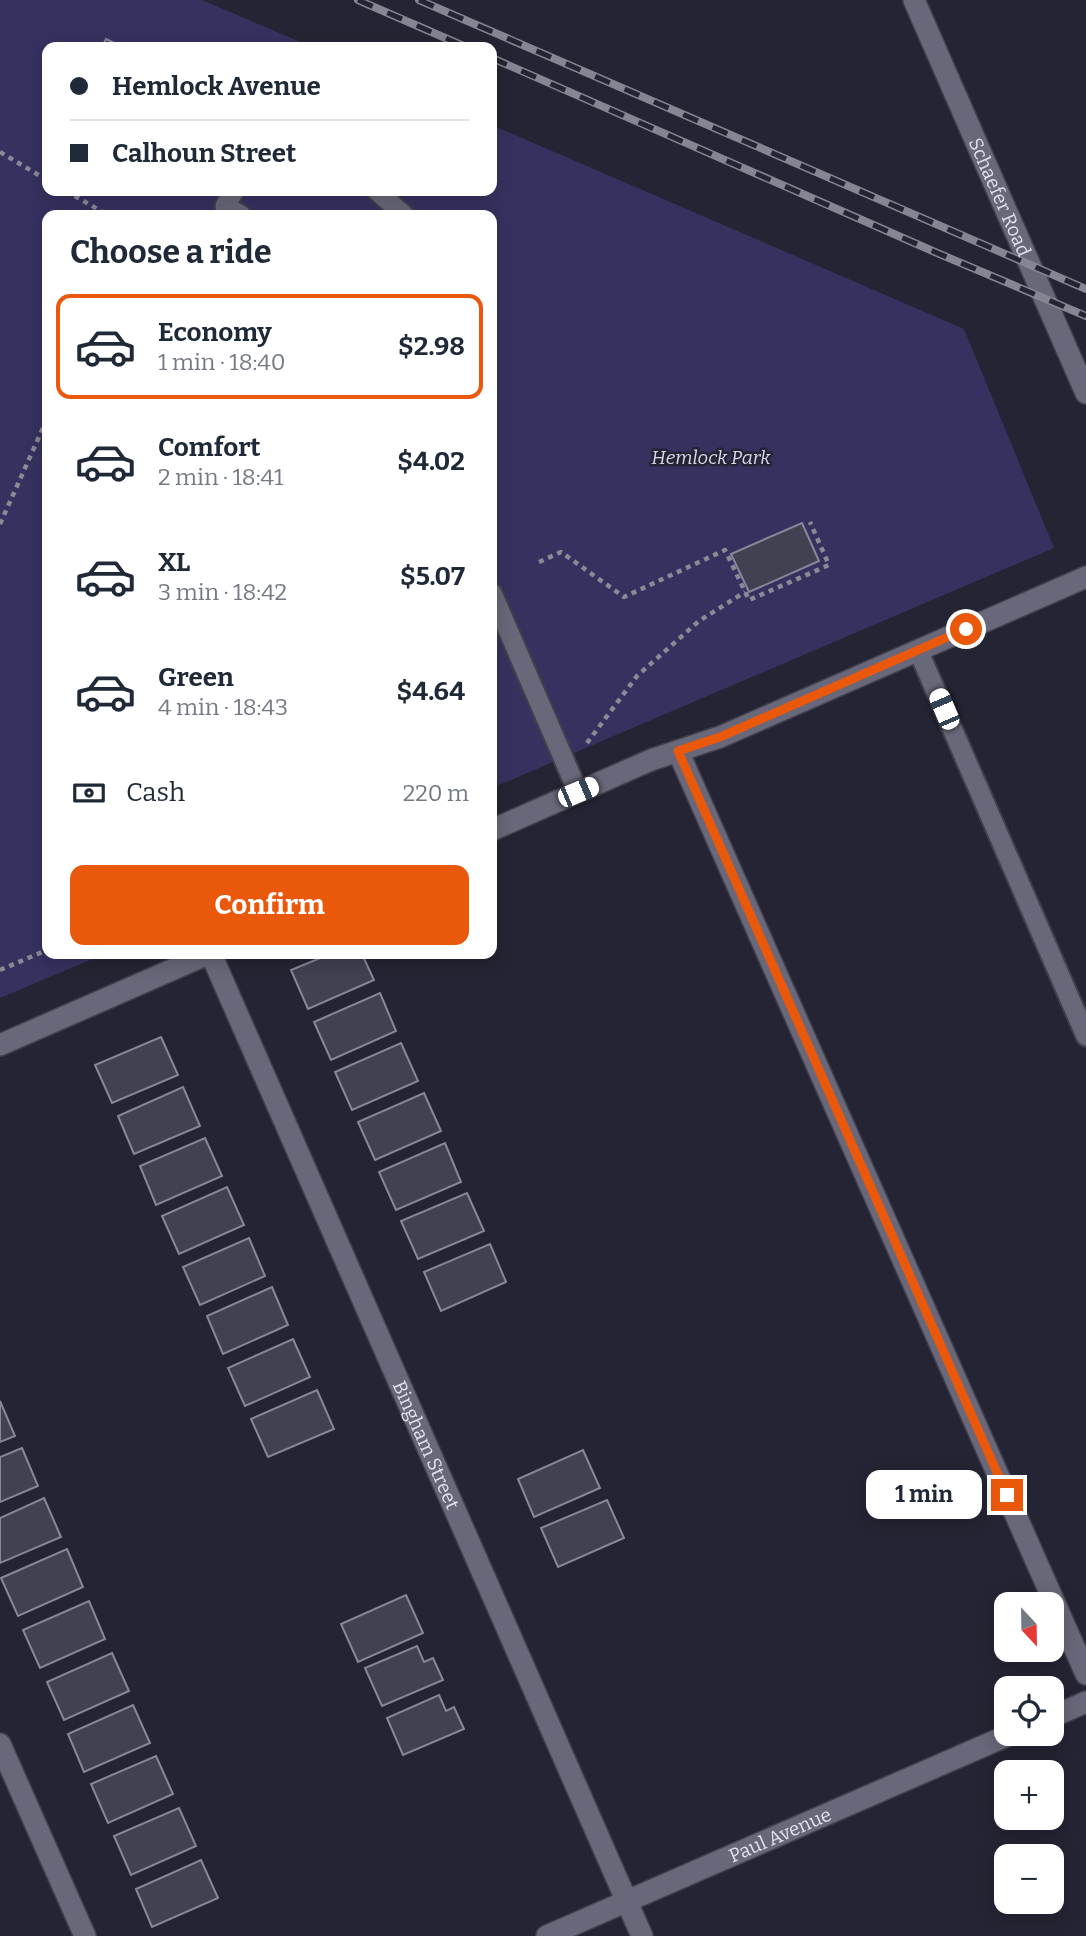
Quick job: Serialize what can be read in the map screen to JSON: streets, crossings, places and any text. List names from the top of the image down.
{
  "streets": {
    "street": ["Schaefer Road", "Bingham Street", "Paul Avenue"]
  },
  "crossings": [
    ["Bingham Street", "Paul Avenue"]
  ],
  "parks": ["Hemlock Park"],
  "north": "bottom",
  "page": {
    "banner": ["Hemlock Avenue", "Calhoun Street"],
    "heading": "Choose a ride",
    "list": [
      {
        "name": "Economy",
        "note": "1 min · 18:40",
        "value": "$2.98"
      },
      {
        "name": "Comfort",
        "note": "2 min · 18:41",
        "value": "$4.02"
      },
      {
        "name": "XL",
        "note": "3 min · 18:42",
        "value": "$5.07"
      },
      {
        "name": "Green",
        "note": "4 min · 18:43",
        "value": "$4.64"
      }
    ],
    "pay": ["Cash", "220 m"],
    "buttons": "Confirm",
    "bubble": "1 min",
    "map_buttons": ["+", "−"]
  }
}
